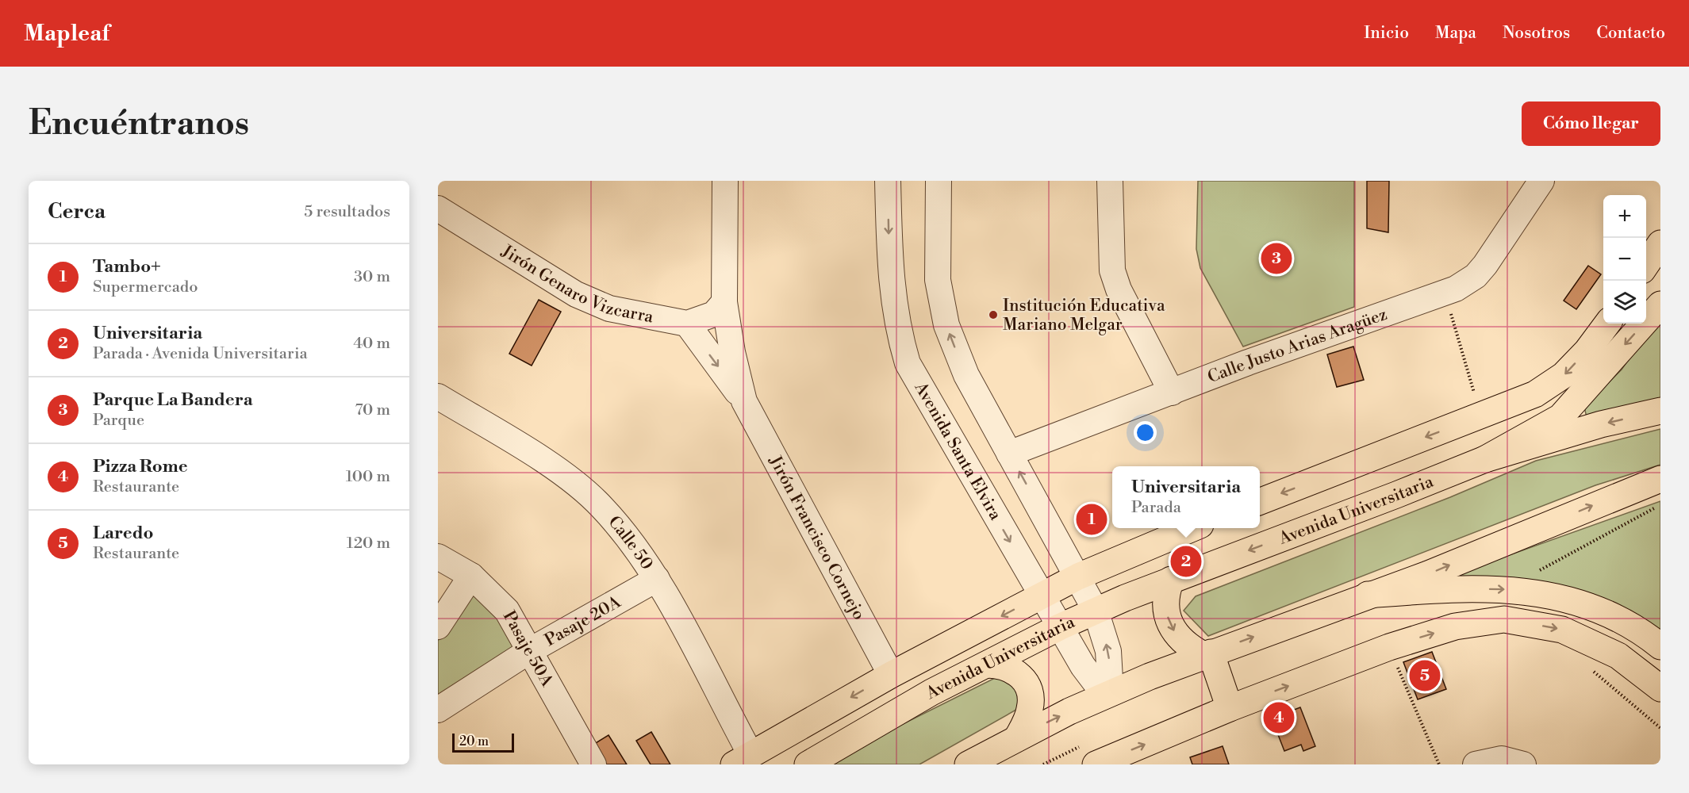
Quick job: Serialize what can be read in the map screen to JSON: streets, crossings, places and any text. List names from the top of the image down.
{
  "streets": {
    "main road": ["Avenida Universitaria"],
    "street": [
      "Jirón Genaro Vizcarra",
      "Calle Justo Arias Aragüez",
      "Avenida Santa Elvira",
      "Jirón Francisco Cornejo",
      "Calle 50",
      "Pasaje 20A",
      "Pasaje 50A"
    ]
  },
  "crossings": [
    ["Jirón Genaro Vizcarra", "Jirón Francisco Cornejo"],
    ["Avenida Santa Elvira", "Avenida Universitaria"],
    ["Calle 50", "Pasaje 20A"],
    ["Pasaje 20A", "Pasaje 50A"]
  ],
  "places": ["Institución Educativa Mariano Melgar"],
  "scale_bar": "20 m",
  "page": {
    "header": "Mapleaf",
    "nav": [
      "Inicio",
      "Mapa",
      "Nosotros",
      "Contacto"
    ],
    "buttons": "Cómo llegar",
    "title": "Encuéntranos",
    "heading": ["Cerca", "5 resultados"],
    "map_buttons": ["+", "−"],
    "pins": [
      "3",
      "1",
      "2",
      "5",
      "4"
    ],
    "list": [
      {
        "mark": "1",
        "name": "Tambo+",
        "note": "Supermercado",
        "value": "30 m"
      },
      {
        "mark": "2",
        "name": "Universitaria",
        "note": "Parada · Avenida Universitaria",
        "value": "40 m"
      },
      {
        "mark": "3",
        "name": "Parque La Bandera",
        "note": "Parque",
        "value": "70 m"
      },
      {
        "mark": "4",
        "name": "Pizza Rome",
        "note": "Restaurante",
        "value": "100 m"
      },
      {
        "mark": "5",
        "name": "Laredo",
        "note": "Restaurante",
        "value": "120 m"
      }
    ],
    "popup": ["Universitaria", "Parada"],
    "scale": "20 m"
  }
}
